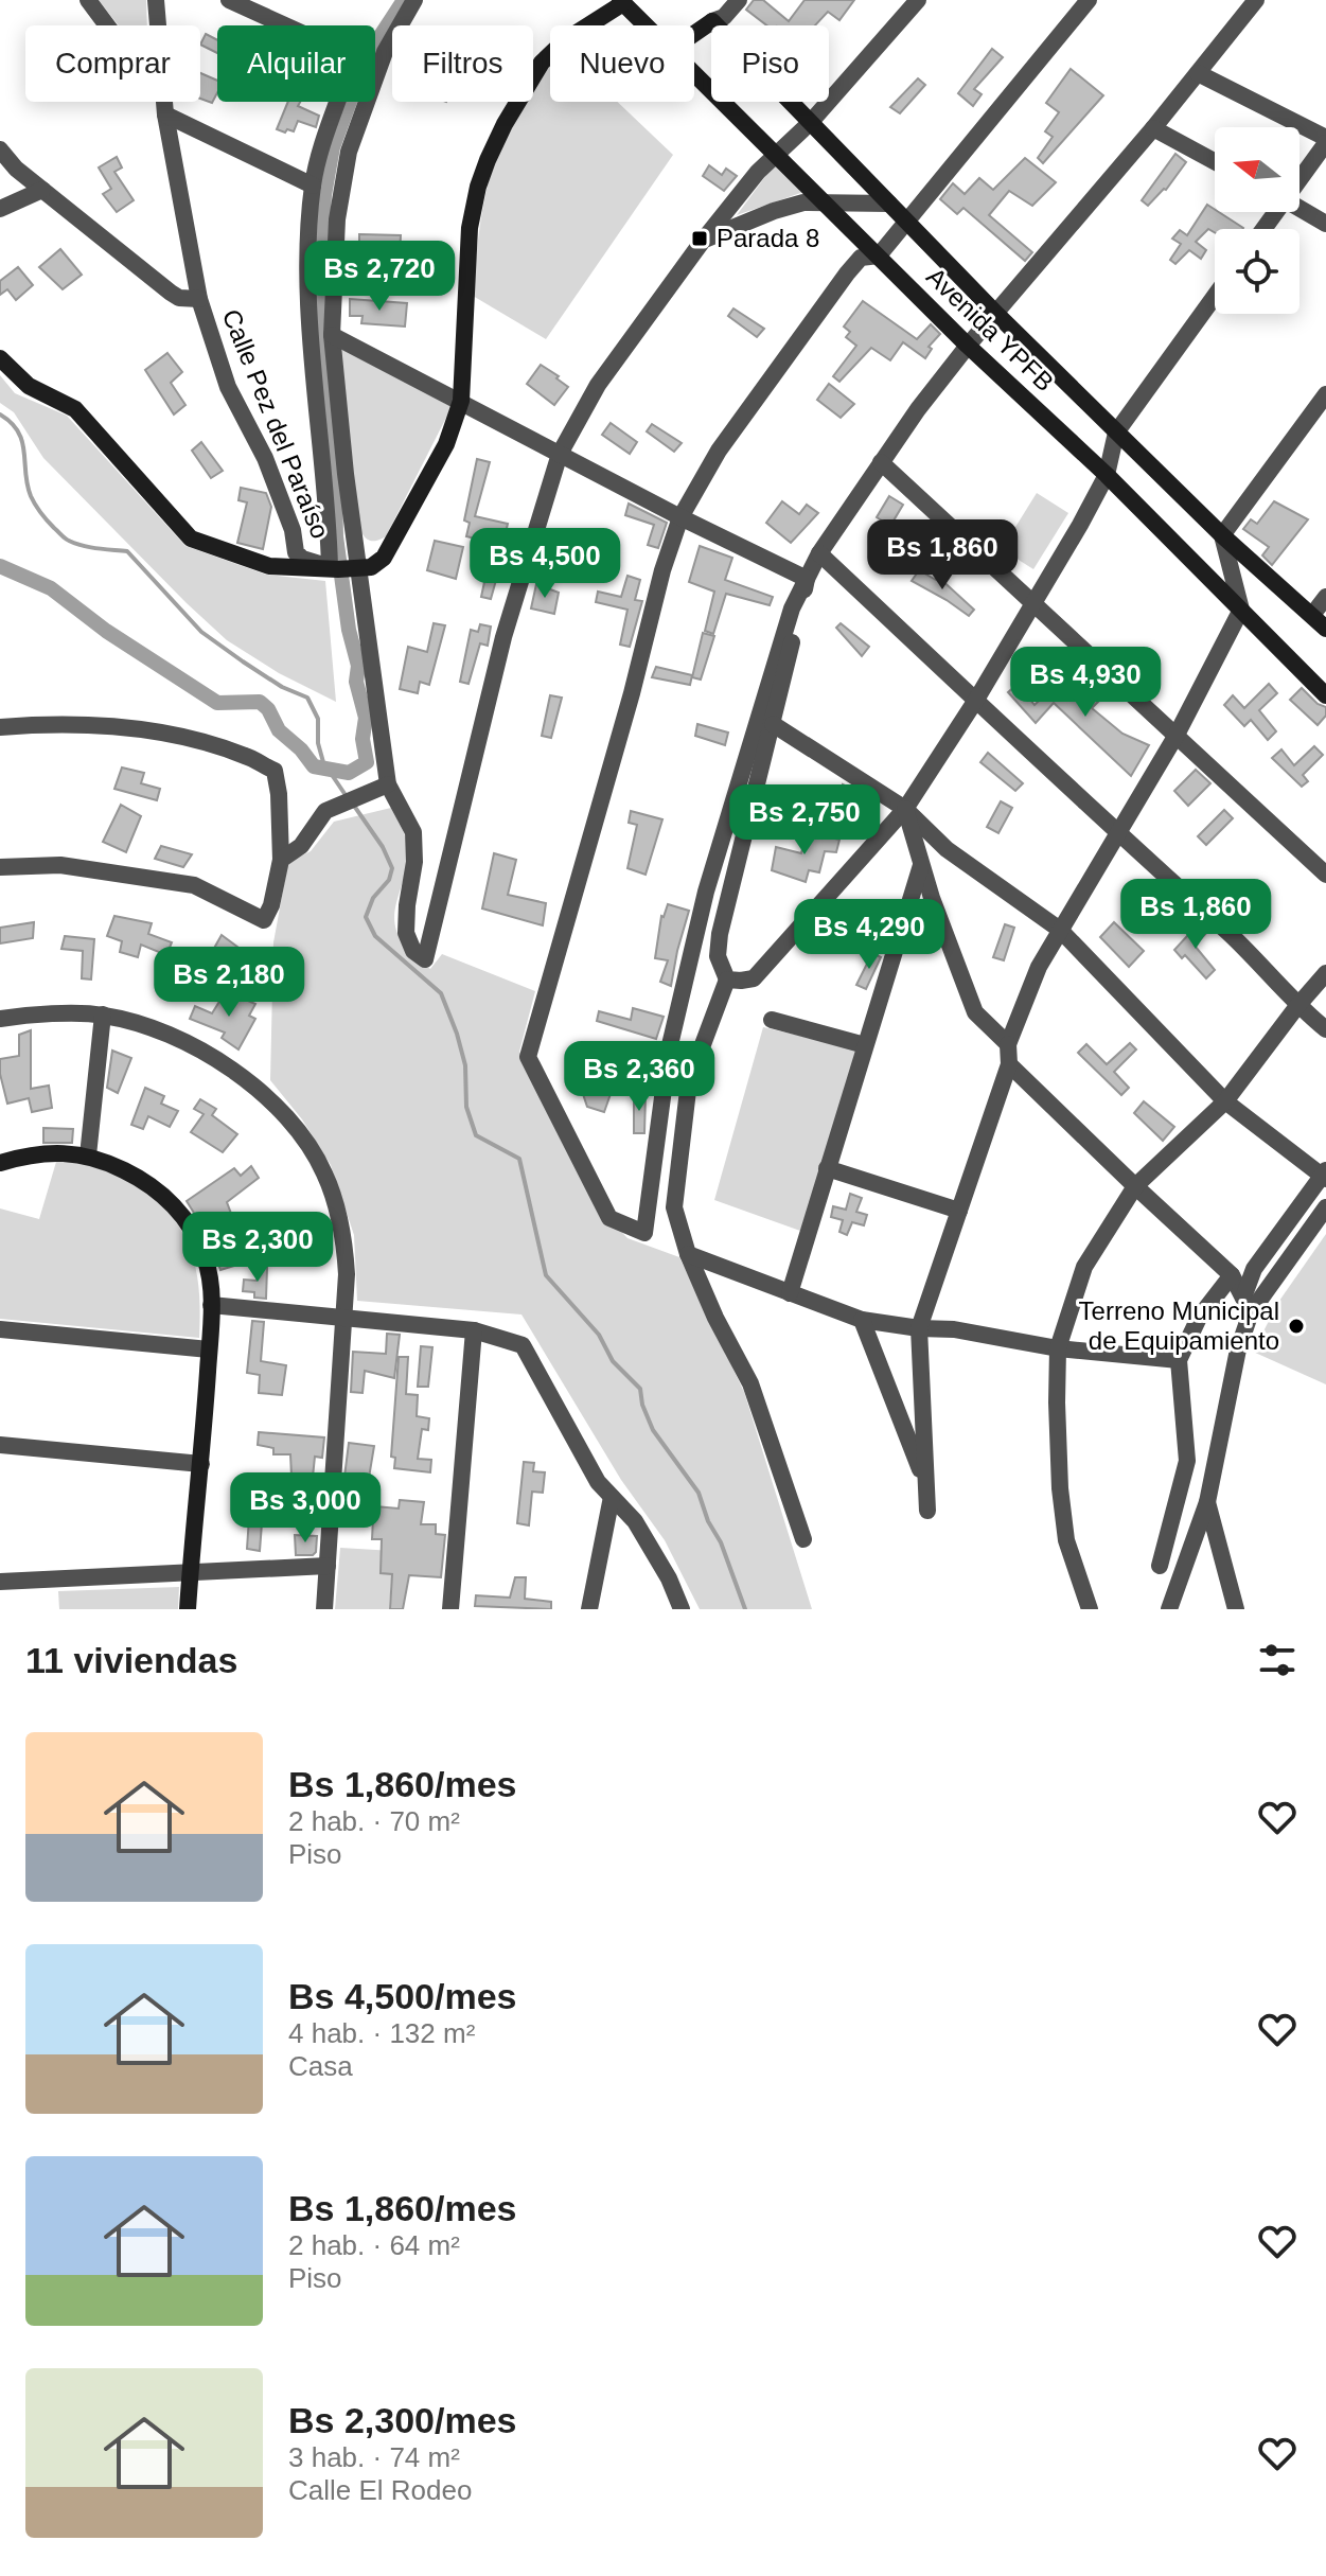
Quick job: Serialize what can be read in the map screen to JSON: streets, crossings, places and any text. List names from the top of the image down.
{
  "streets": {
    "street": ["Avenida YPFB", "Calle Pez del Paraíso"]
  },
  "places": {
    "transit": ["Parada 8"],
    "other": ["Terreno Municipal de Equipamiento"]
  },
  "north": "left",
  "page": {
    "chip": [
      "Comprar",
      "Alquilar",
      "Filtros",
      "Nuevo",
      "Piso"
    ],
    "price": [
      "Bs 2,720",
      "Bs 1,860",
      "Bs 4,500",
      "Bs 4,930",
      "Bs 2,750",
      "Bs 1,860",
      "Bs 4,290",
      "Bs 2,180",
      "Bs 2,360",
      "Bs 2,300",
      "Bs 3,000"
    ],
    "heading": "11 viviendas",
    "list": [
      {
        "name": "Bs 1,860/mes",
        "note": "2 hab. · 70 m² · Piso"
      },
      {
        "name": "Bs 4,500/mes",
        "note": "4 hab. · 132 m² · Casa"
      },
      {
        "name": "Bs 1,860/mes",
        "note": "2 hab. · 64 m² · Piso"
      },
      {
        "name": "Bs 2,300/mes",
        "note": "3 hab. · 74 m² · Calle El Rodeo"
      }
    ]
  }
}
